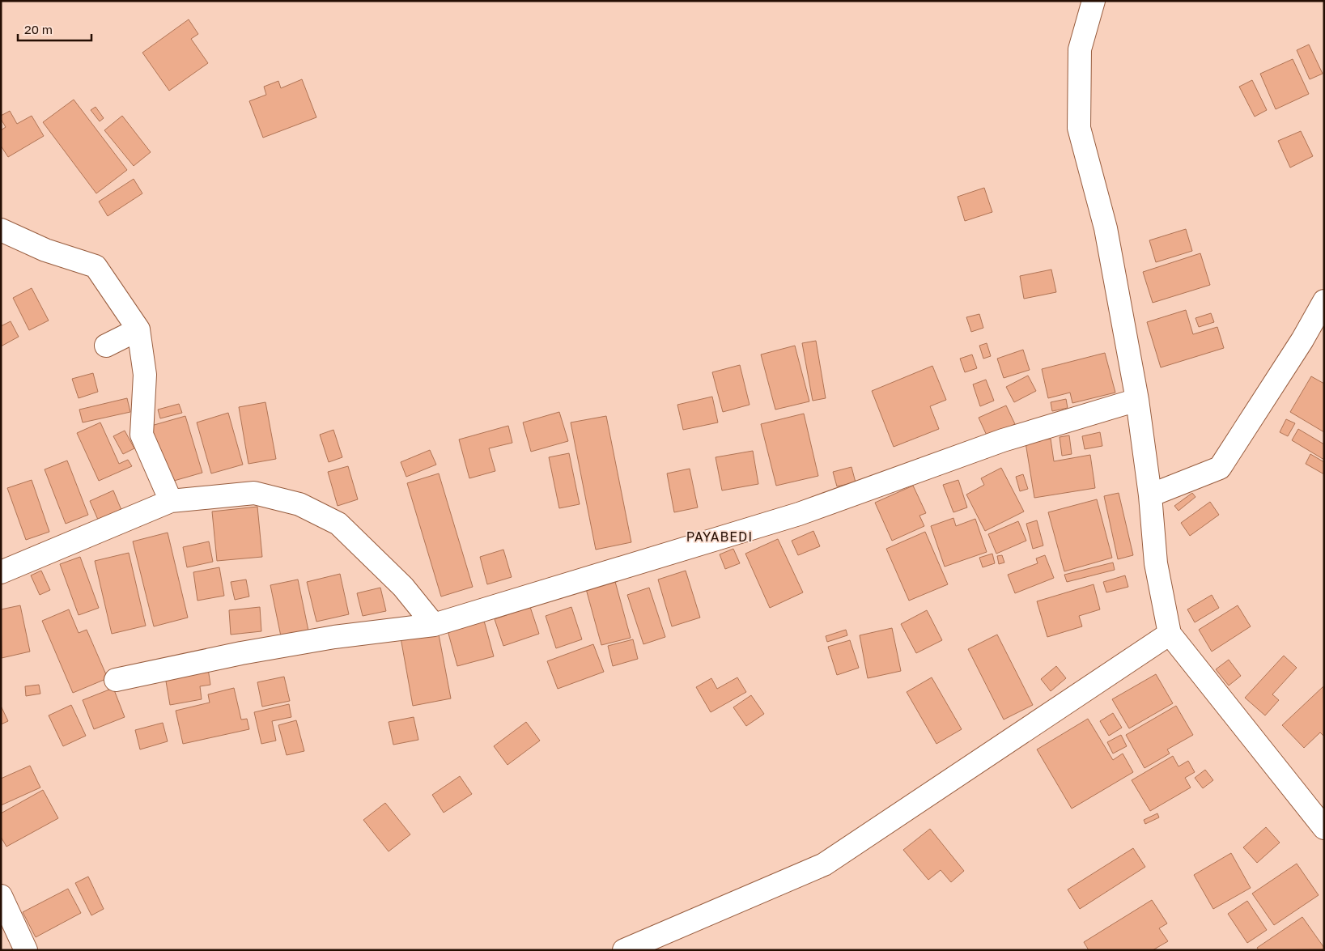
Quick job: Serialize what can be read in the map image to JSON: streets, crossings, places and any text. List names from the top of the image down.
{
  "districts": ["PAYABEDI"],
  "scale_bar": "20 m"
}
